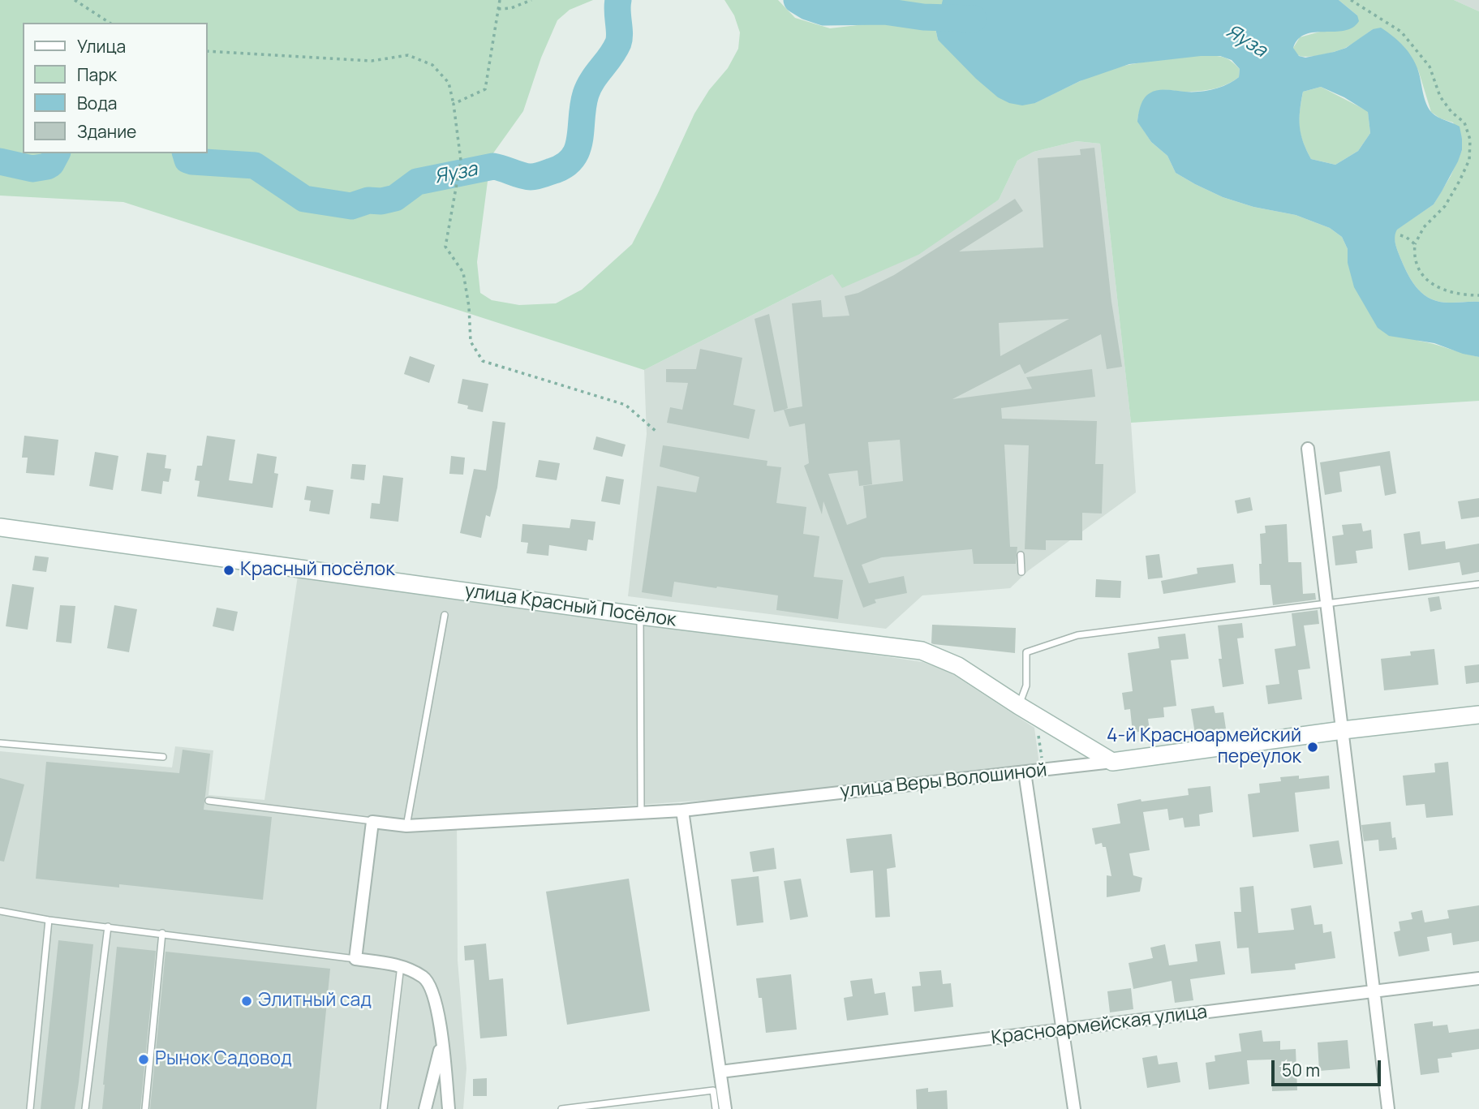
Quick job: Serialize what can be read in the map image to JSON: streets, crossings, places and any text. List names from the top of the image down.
{
  "streets": {
    "street": ["улица Красный Посёлок", "улица Веры Волошиной", "Красноармейская улица"]
  },
  "crossings": [
    ["улица Красный Посёлок", "улица Веры Волошиной"]
  ],
  "water": ["Яуза"],
  "places": [
    "Красный посёлок",
    "4-й Красноармейский переулок",
    "Элитный сад",
    "Рынок Садовод"
  ],
  "legend": [
    "Улица",
    "Парк",
    "Вода",
    "Здание"
  ],
  "scale_bar": "50 m"
}
